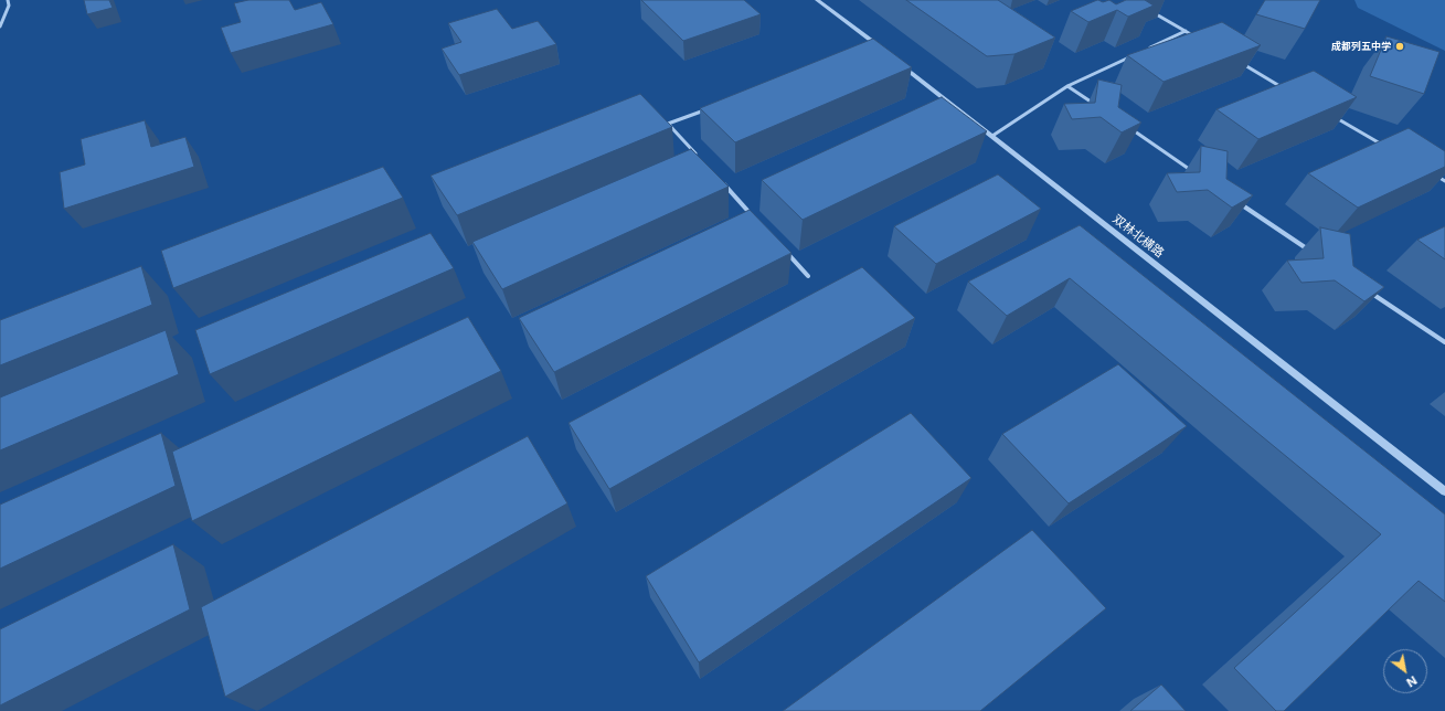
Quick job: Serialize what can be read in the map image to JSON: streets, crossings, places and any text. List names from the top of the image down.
{
  "streets": {
    "street": ["双林北横路"]
  },
  "places": ["成都列五中学"],
  "north": "bottom right"
}
